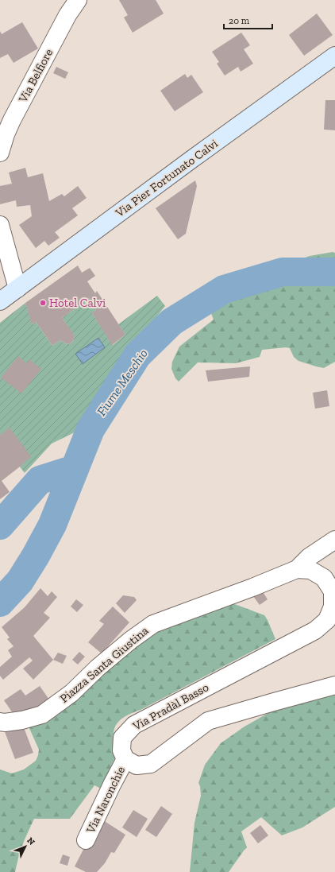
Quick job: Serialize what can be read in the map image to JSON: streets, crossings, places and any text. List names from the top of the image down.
{
  "streets": {
    "main road": ["Via Pier Fortunato Calvi"],
    "street": [
      "Via Belfiore",
      "Piazza Santa Giustina",
      "Via Pradàl Basso",
      "Via Naronchie"
    ]
  },
  "crossings": [
    ["Piazza Santa Giustina", "Via Pradàl Basso"],
    ["Via Pradàl Basso", "Via Naronchie"]
  ],
  "water": ["Fiume Meschio"],
  "places": ["Hotel Calvi"],
  "scale_bar": "20 m",
  "north": "top right"
}
